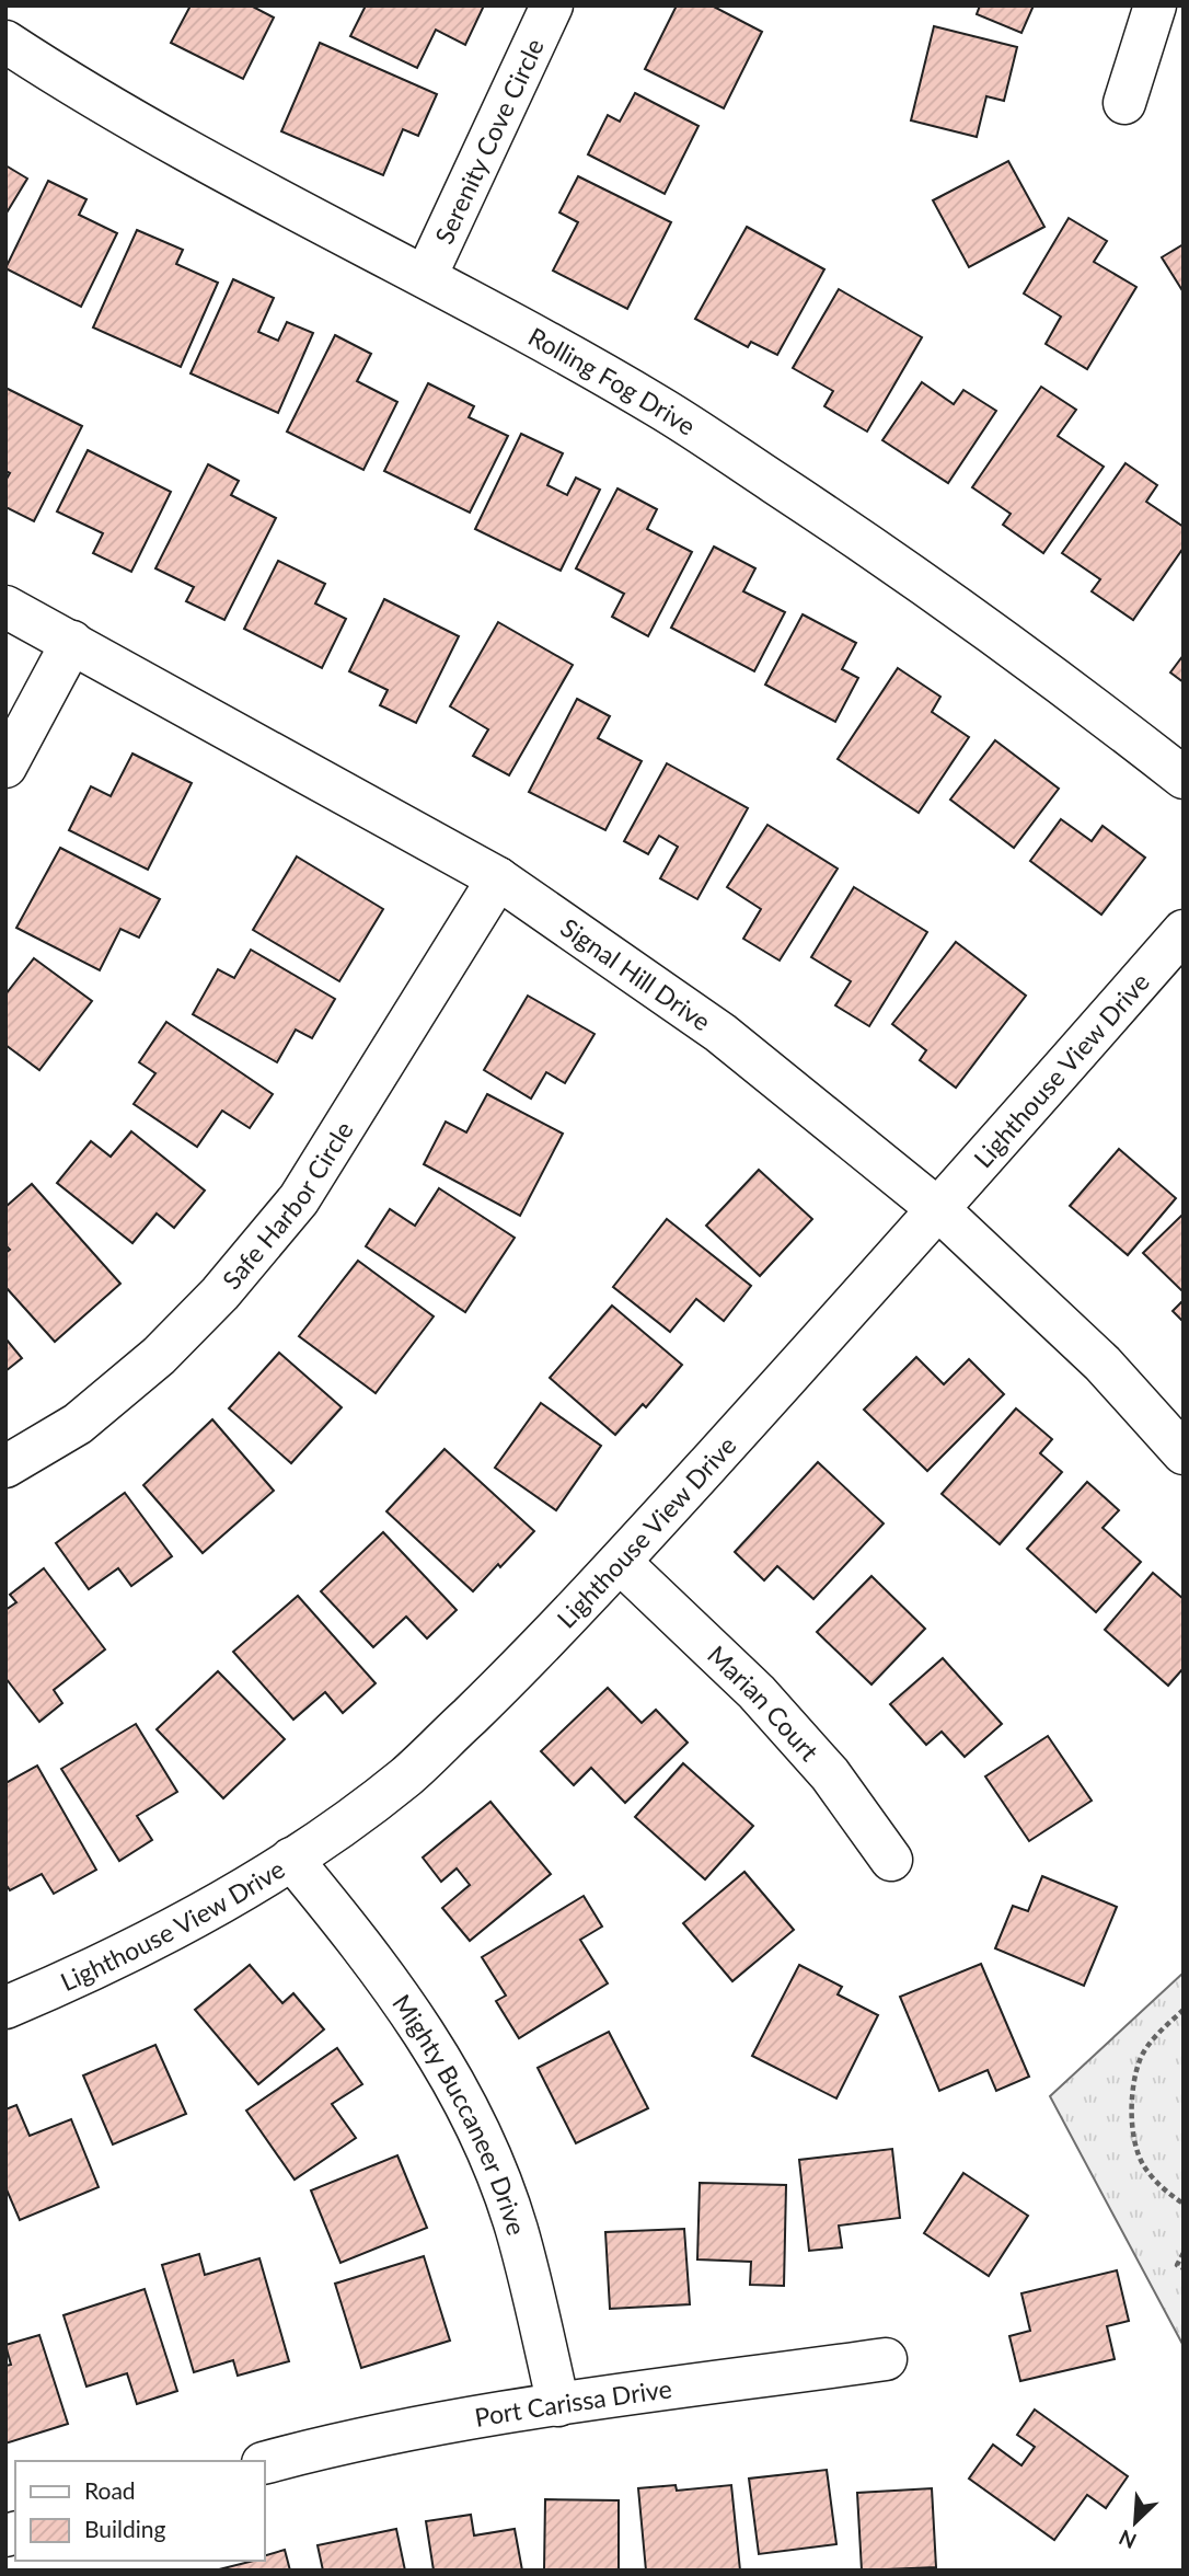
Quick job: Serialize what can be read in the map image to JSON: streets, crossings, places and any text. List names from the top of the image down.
{
  "streets": {
    "street": [
      "Serenity Cove Circle",
      "Rolling Fog Drive",
      "Signal Hill Drive",
      "Lighthouse View Drive",
      "Safe Harbor Circle",
      "Marian Court",
      "Mighty Buccaneer Drive",
      "Port Carissa Drive"
    ]
  },
  "crossings": [
    ["Serenity Cove Circle", "Rolling Fog Drive"],
    ["Signal Hill Drive", "Lighthouse View Drive"],
    ["Signal Hill Drive", "Safe Harbor Circle"],
    ["Lighthouse View Drive", "Marian Court"],
    ["Lighthouse View Drive", "Mighty Buccaneer Drive"],
    ["Mighty Buccaneer Drive", "Port Carissa Drive"]
  ],
  "legend": ["Road", "Building"],
  "north": "bottom left"
}
